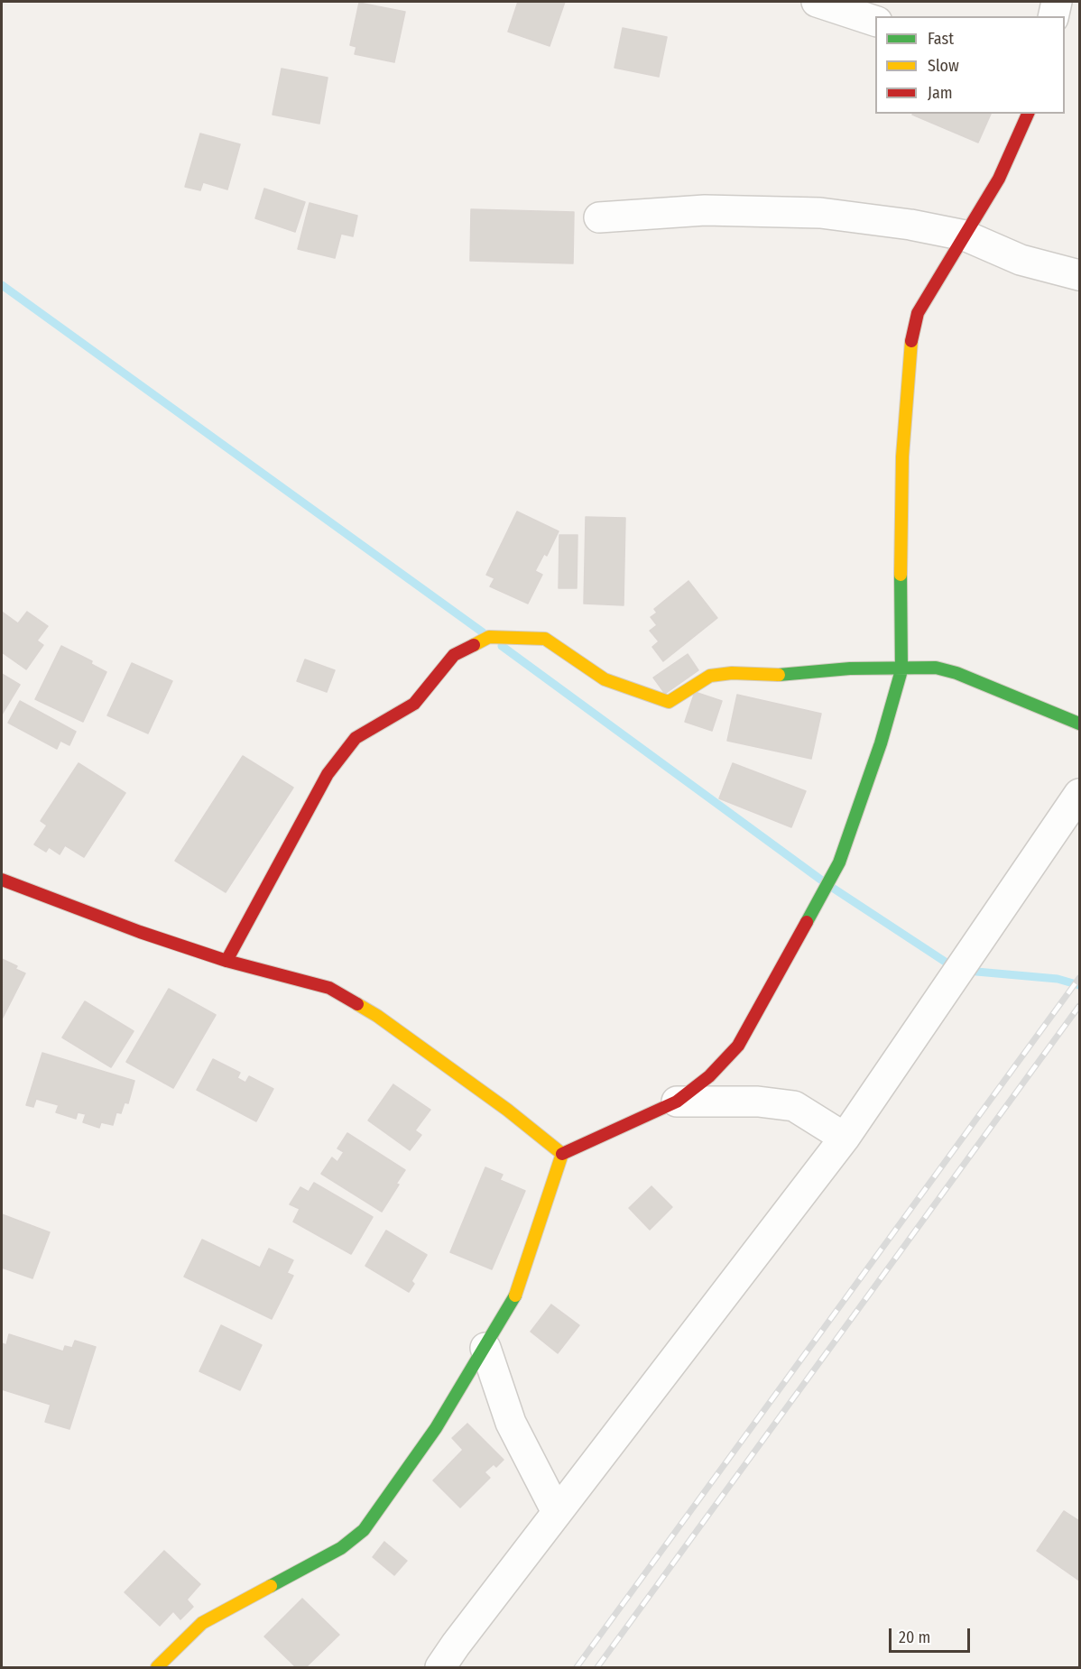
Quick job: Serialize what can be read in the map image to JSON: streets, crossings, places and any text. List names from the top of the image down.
{
  "legend": ["Fast", "Slow", "Jam"],
  "scale_bar": "20 m"
}
